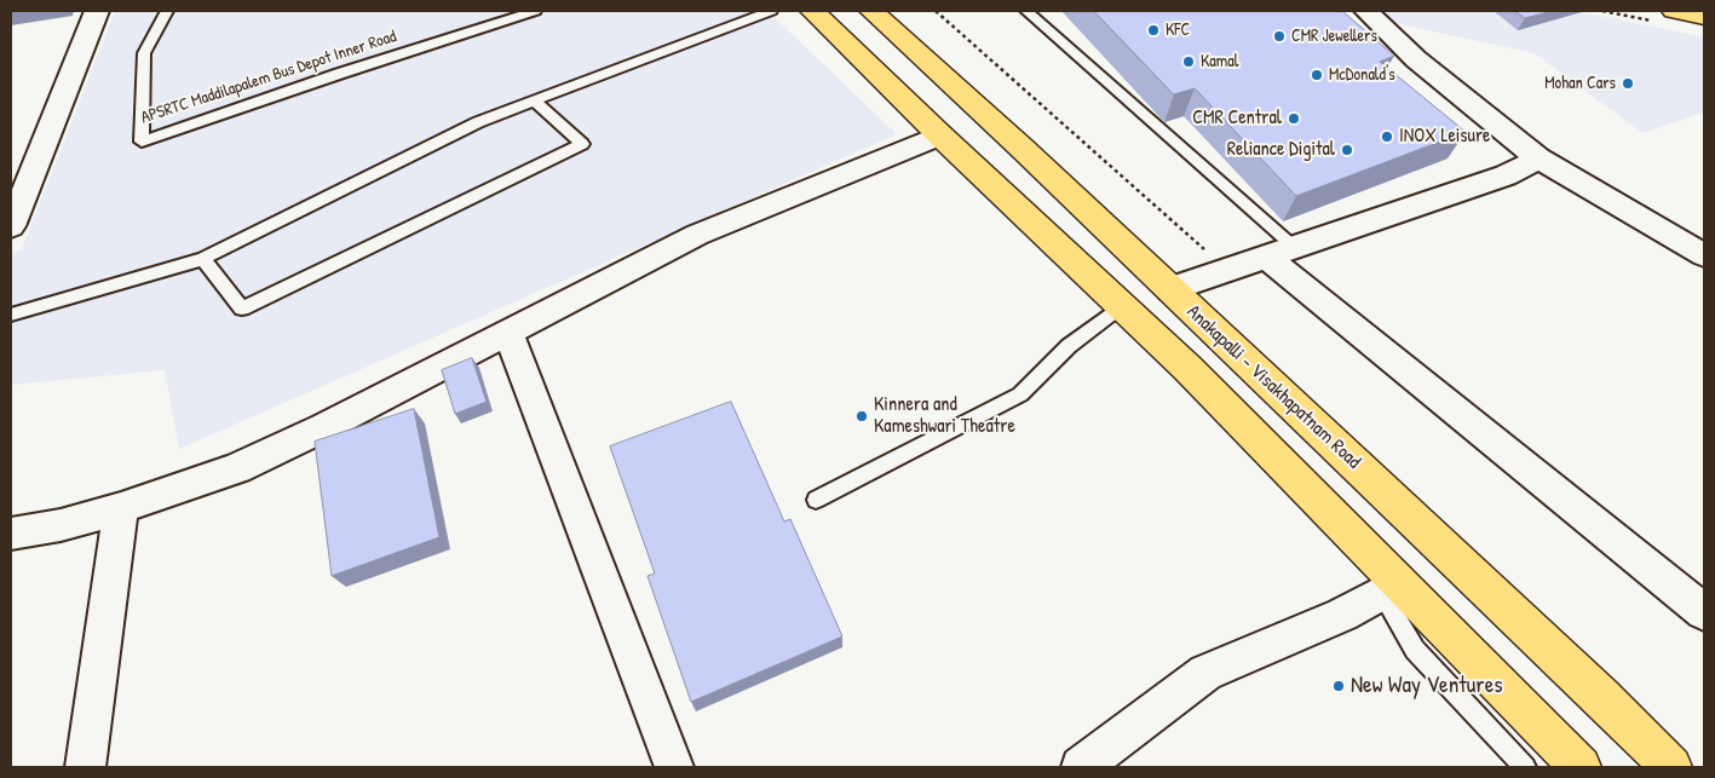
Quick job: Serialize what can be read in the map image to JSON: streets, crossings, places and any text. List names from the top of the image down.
{
  "streets": {
    "main road": ["Anakapalli - Visakhapatnam Road"],
    "lane": ["APSRTC Maddilapalem Bus Depot Inner Road"]
  },
  "places": [
    "KFC",
    "CMR Jewellers",
    "Kamal",
    "McDonald's",
    "Mohan Cars",
    "CMR Central",
    "INOX Leisure",
    "Reliance Digital",
    "Kinnera and Kameshwari Theatre",
    "New Way Ventures"
  ]
}
